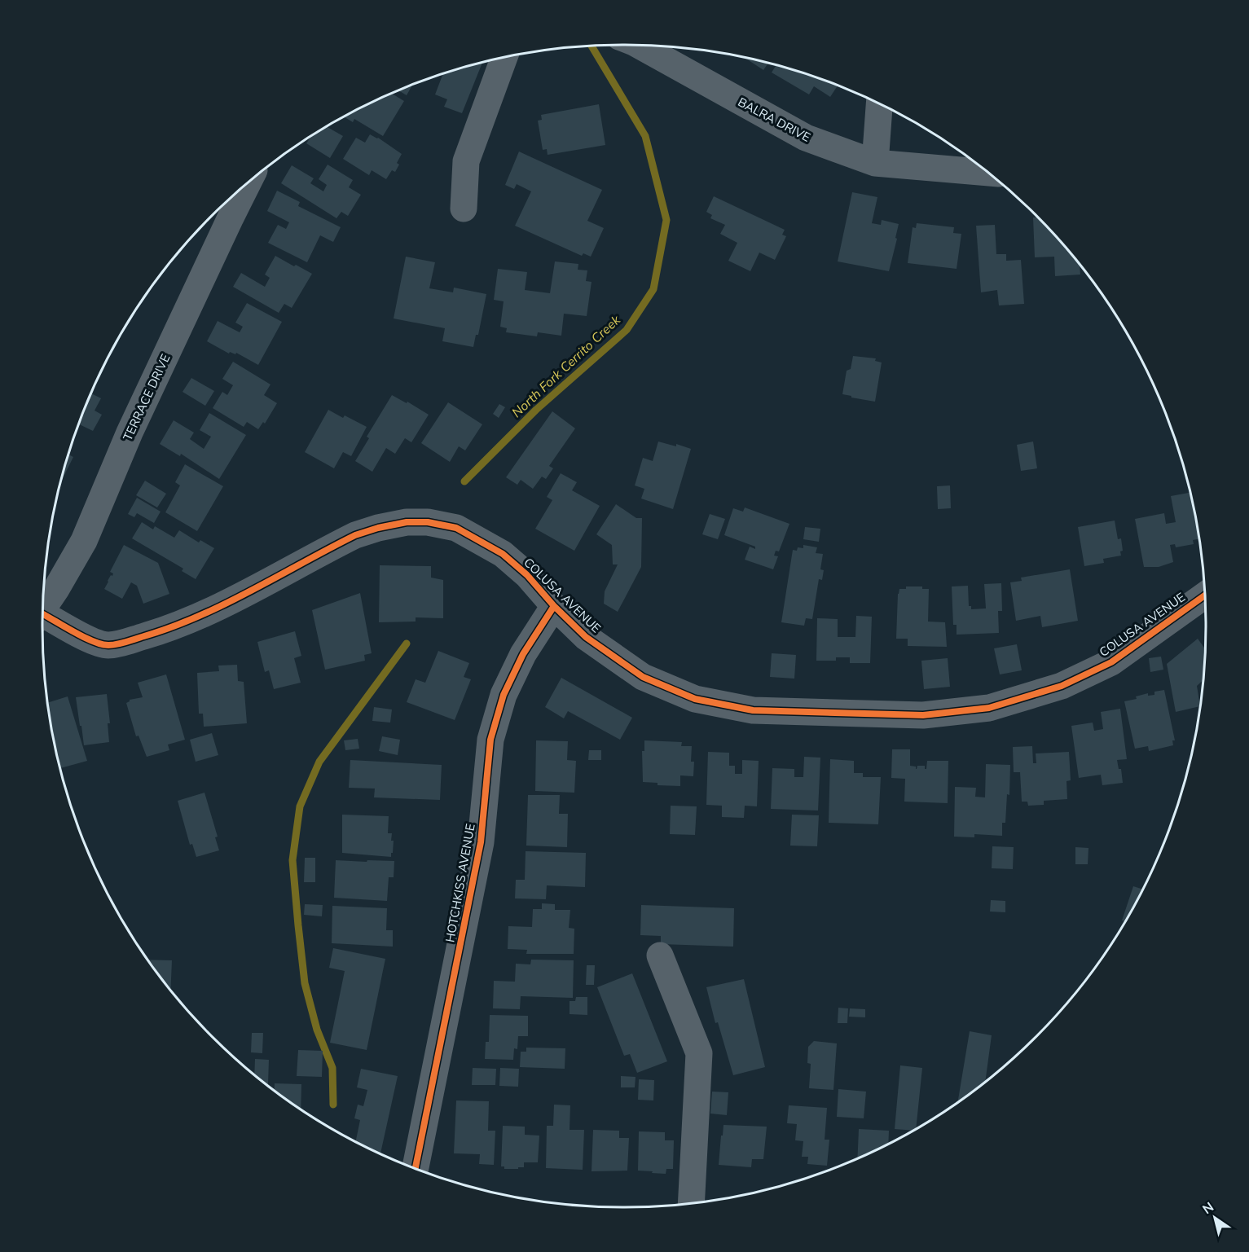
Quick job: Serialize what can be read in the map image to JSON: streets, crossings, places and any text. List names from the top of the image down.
{
  "streets": {
    "street": [
      "BALRA DRIVE",
      "TERRACE DRIVE",
      "COLUSA AVENUE",
      "HOTCHKISS AVENUE"
    ]
  },
  "crossings": [
    ["COLUSA AVENUE", "HOTCHKISS AVENUE"]
  ],
  "water": ["North Fork Cerrito Creek"],
  "north": "top left"
}
